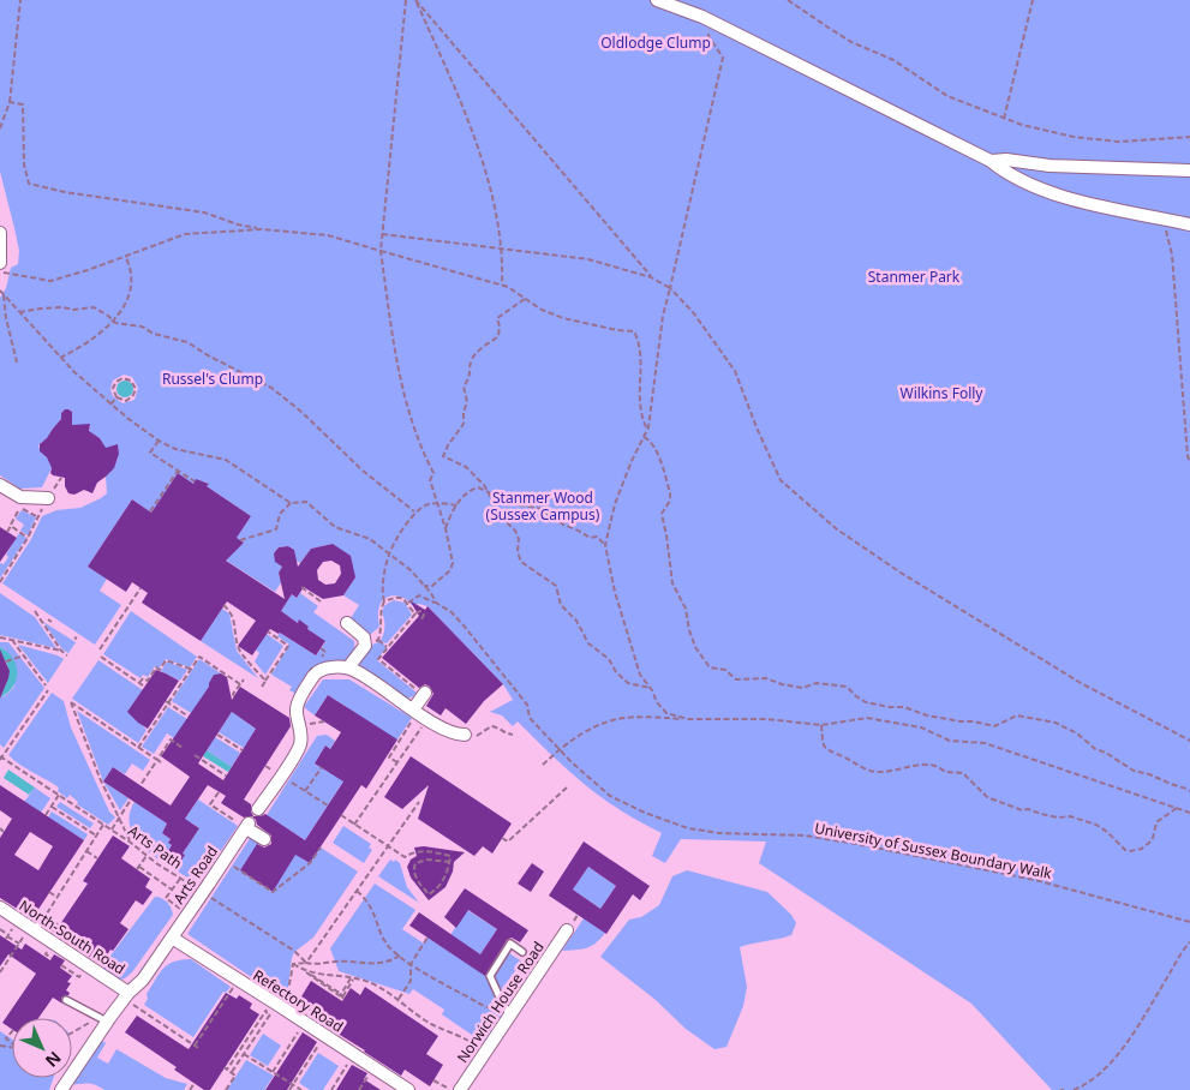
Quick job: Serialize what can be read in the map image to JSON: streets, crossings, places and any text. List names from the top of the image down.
{
  "streets": {
    "street": [
      "Arts Road",
      "North-South Road",
      "Refectory Road",
      "Norwich House Road"
    ],
    "path": ["Arts Path", "University of Sussex Boundary Walk"]
  },
  "crossings": [
    ["Arts Path", "Arts Road"],
    ["Arts Road", "North-South Road"],
    ["Arts Road", "Refectory Road"]
  ],
  "parks": [
    "Oldlodge Clump",
    "Stanmer Park",
    "Russel's Clump",
    "Wilkins Folly",
    "Stanmer Wood (Sussex Campus)"
  ],
  "north": "bottom right"
}
